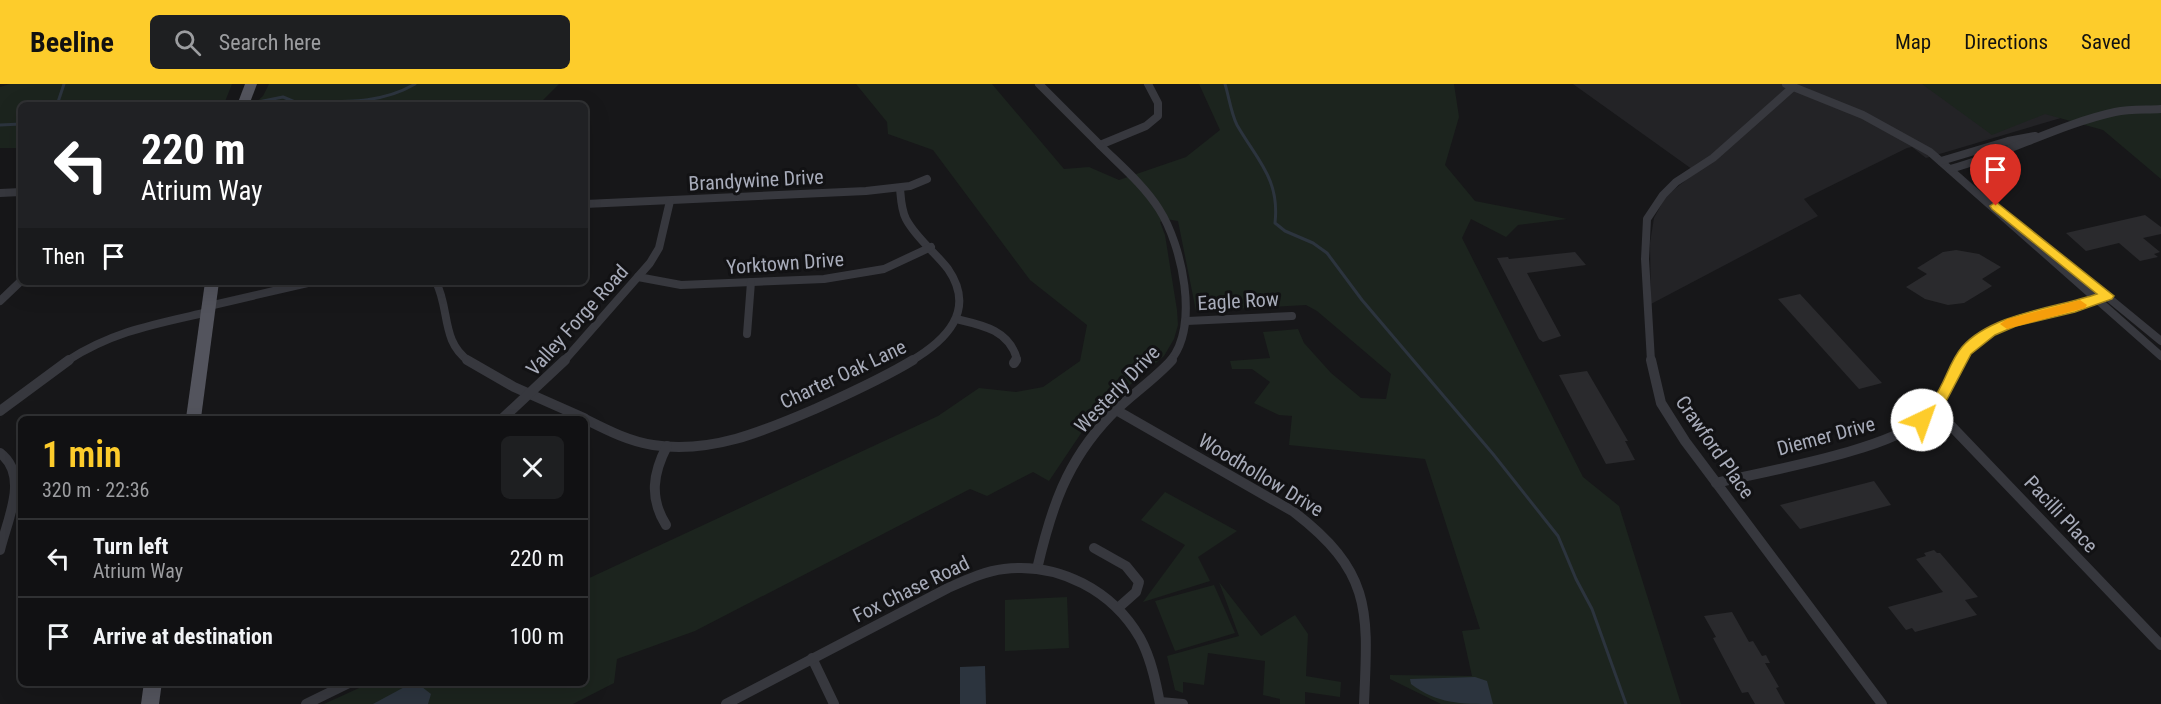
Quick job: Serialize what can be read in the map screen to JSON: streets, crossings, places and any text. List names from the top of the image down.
{
  "streets": {
    "street": [
      "Brandywine Drive",
      "Yorktown Drive",
      "Eagle Row",
      "Valley Forge Road",
      "Charter Oak Lane",
      "Westerly Drive",
      "Diemer Drive",
      "Crawford Place",
      "Woodhollow Drive",
      "Pacilli Place",
      "Fox Chase Road"
    ]
  },
  "crossings": [
    ["Brandywine Drive", "Valley Forge Road"],
    ["Yorktown Drive", "Valley Forge Road"],
    ["Eagle Row", "Westerly Drive"],
    ["Valley Forge Road", "Charter Oak Lane"],
    ["Westerly Drive", "Woodhollow Drive"],
    ["Westerly Drive", "Fox Chase Road"],
    ["Diemer Drive", "Crawford Place"],
    ["Diemer Drive", "Pacilli Place"]
  ],
  "page": {
    "header": "Beeline",
    "search": "Search here",
    "nav": ["Map", "Directions", "Saved"],
    "turn": ["220 m", "Atrium Way"],
    "then": "Then",
    "heading": ["1 min", "320 m · 22:36"],
    "list": [
      {
        "name": "Turn left",
        "note": "Atrium Way",
        "value": "220 m"
      },
      {
        "name": "Arrive at destination",
        "value": "100 m"
      }
    ]
  }
}
